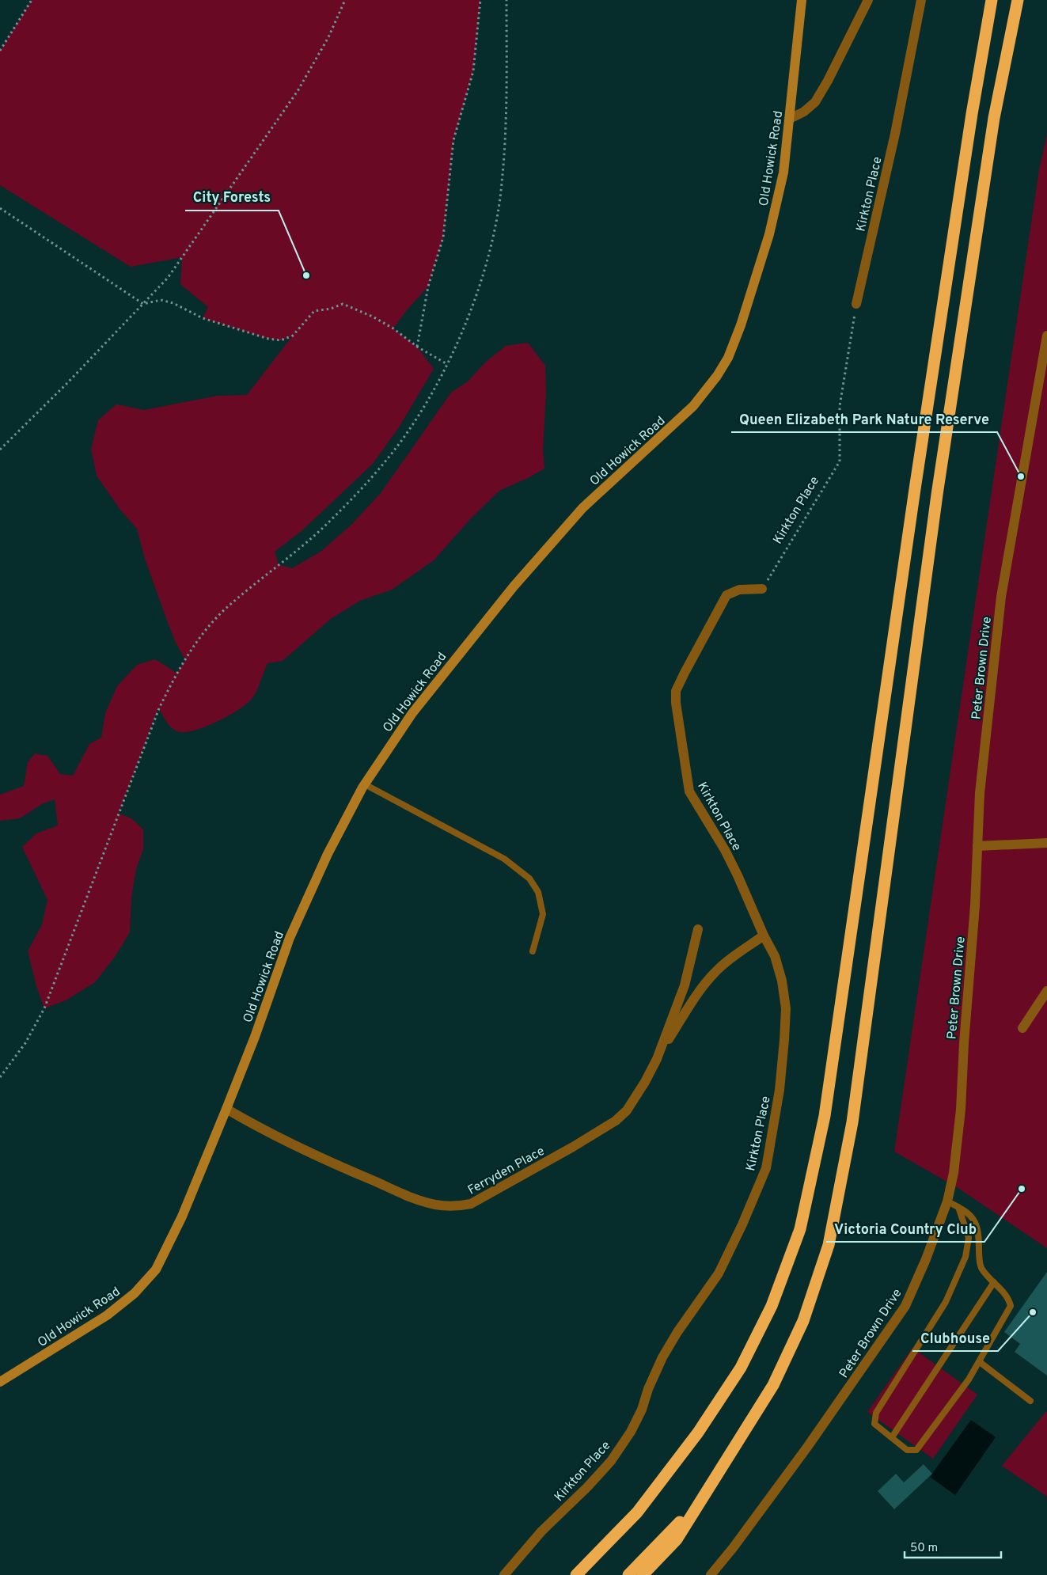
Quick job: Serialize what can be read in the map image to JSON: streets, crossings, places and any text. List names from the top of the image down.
{
  "streets": {
    "main road": ["Old Howick Road"],
    "street": ["Kirkton Place", "Peter Brown Drive", "Ferryden Place"]
  },
  "crossings": [
    ["Old Howick Road", "Ferryden Place"],
    ["Kirkton Place", "Ferryden Place"]
  ],
  "places": [
    "City Forests",
    "Queen Elizabeth Park Nature Reserve",
    "Victoria Country Club",
    "Clubhouse"
  ],
  "scale_bar": "50 m"
}
